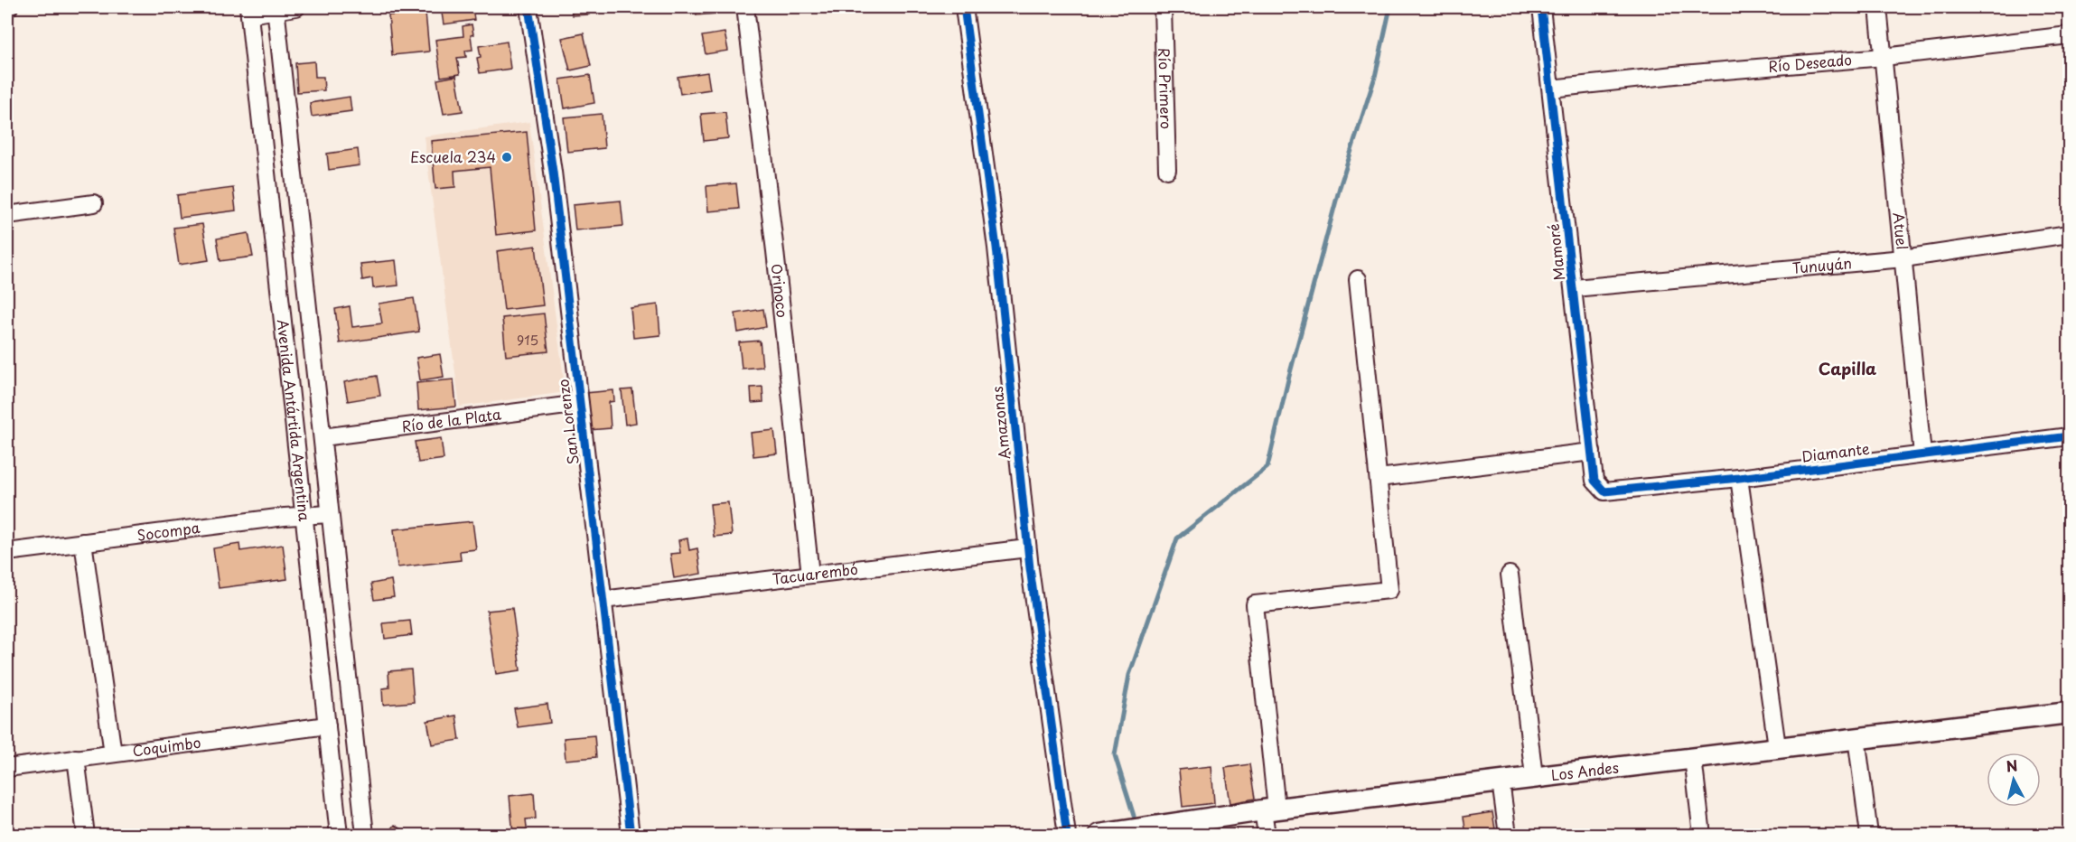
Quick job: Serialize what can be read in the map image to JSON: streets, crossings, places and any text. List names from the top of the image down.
{
  "streets": {
    "main road": ["Los Andes"],
    "street": [
      "Río Deseado",
      "Río Primero",
      "Atuel",
      "Mamoré",
      "Tunuyán",
      "Orinoco",
      "Río de la Plata",
      "Avenida Antártida Argentina",
      "San Lorenzo",
      "Amazonas",
      "Diamante",
      "Socompa",
      "Tacuarembó",
      "Coquimbo"
    ]
  },
  "crossings": [
    ["Río Deseado", "Atuel"],
    ["Río Deseado", "Mamoré"],
    ["Atuel", "Tunuyán"],
    ["Atuel", "Diamante"],
    ["Mamoré", "Tunuyán"],
    ["Mamoré", "Diamante"],
    ["Orinoco", "Tacuarembó"],
    ["Río de la Plata", "Avenida Antártida Argentina"],
    ["Río de la Plata", "San Lorenzo"],
    ["Avenida Antártida Argentina", "Socompa"],
    ["Avenida Antártida Argentina", "Coquimbo"],
    ["San Lorenzo", "Tacuarembó"],
    ["Amazonas", "Tacuarembó"]
  ],
  "districts": ["Capilla"],
  "places": ["Escuela 234"],
  "house_numbers": ["915"],
  "north": "top"
}
